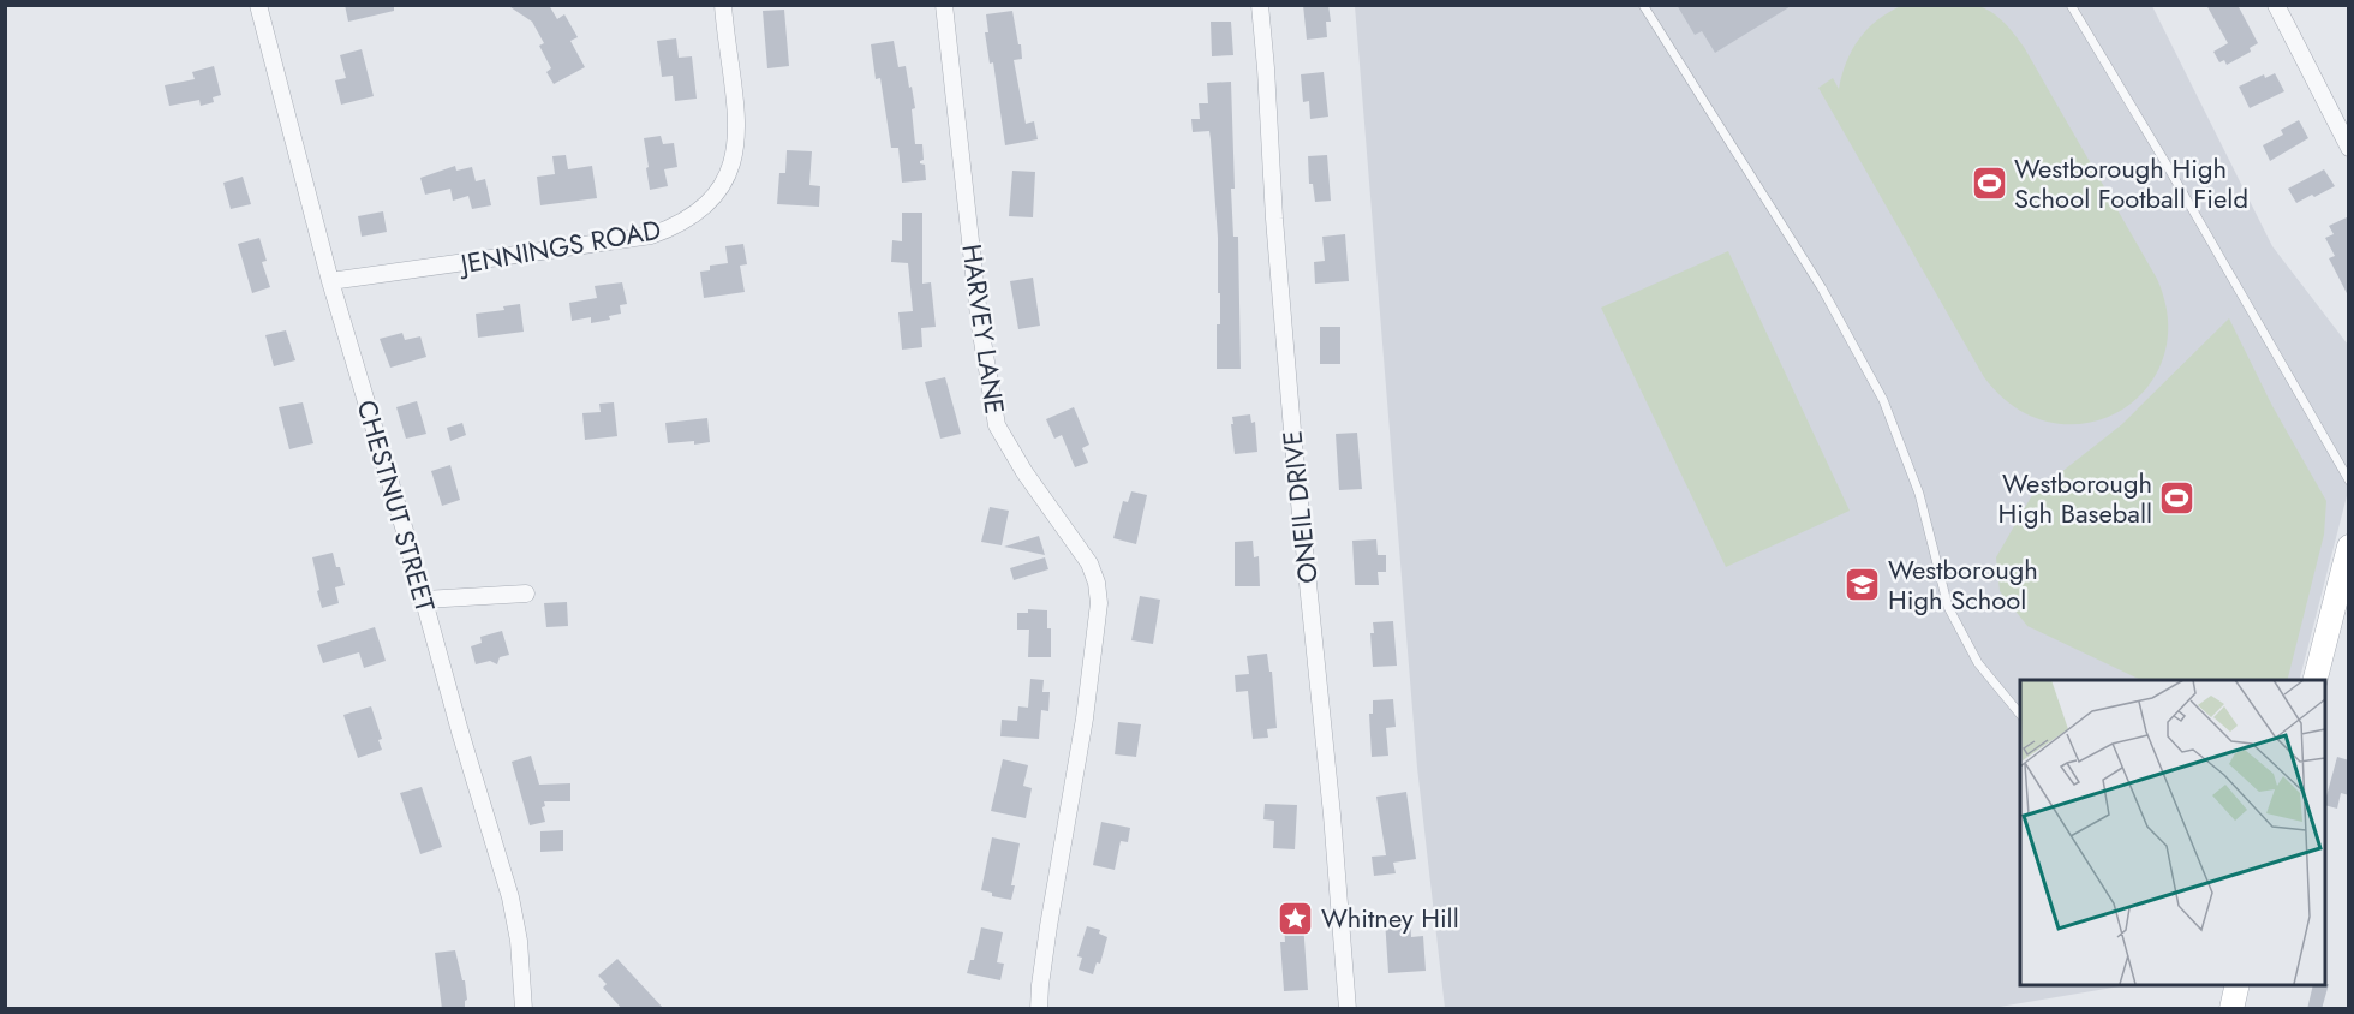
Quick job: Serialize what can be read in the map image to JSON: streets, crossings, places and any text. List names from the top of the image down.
{
  "streets": {
    "street": [
      "JENNINGS ROAD",
      "HARVEY LANE",
      "CHESTNUT STREET",
      "ONEIL DRIVE"
    ]
  },
  "crossings": [
    ["JENNINGS ROAD", "CHESTNUT STREET"]
  ],
  "places": {
    "sports": ["Westborough High School Football Field", "Westborough High Baseball"],
    "school or university": ["Westborough High School"],
    "place": ["Whitney Hill"]
  }
}
